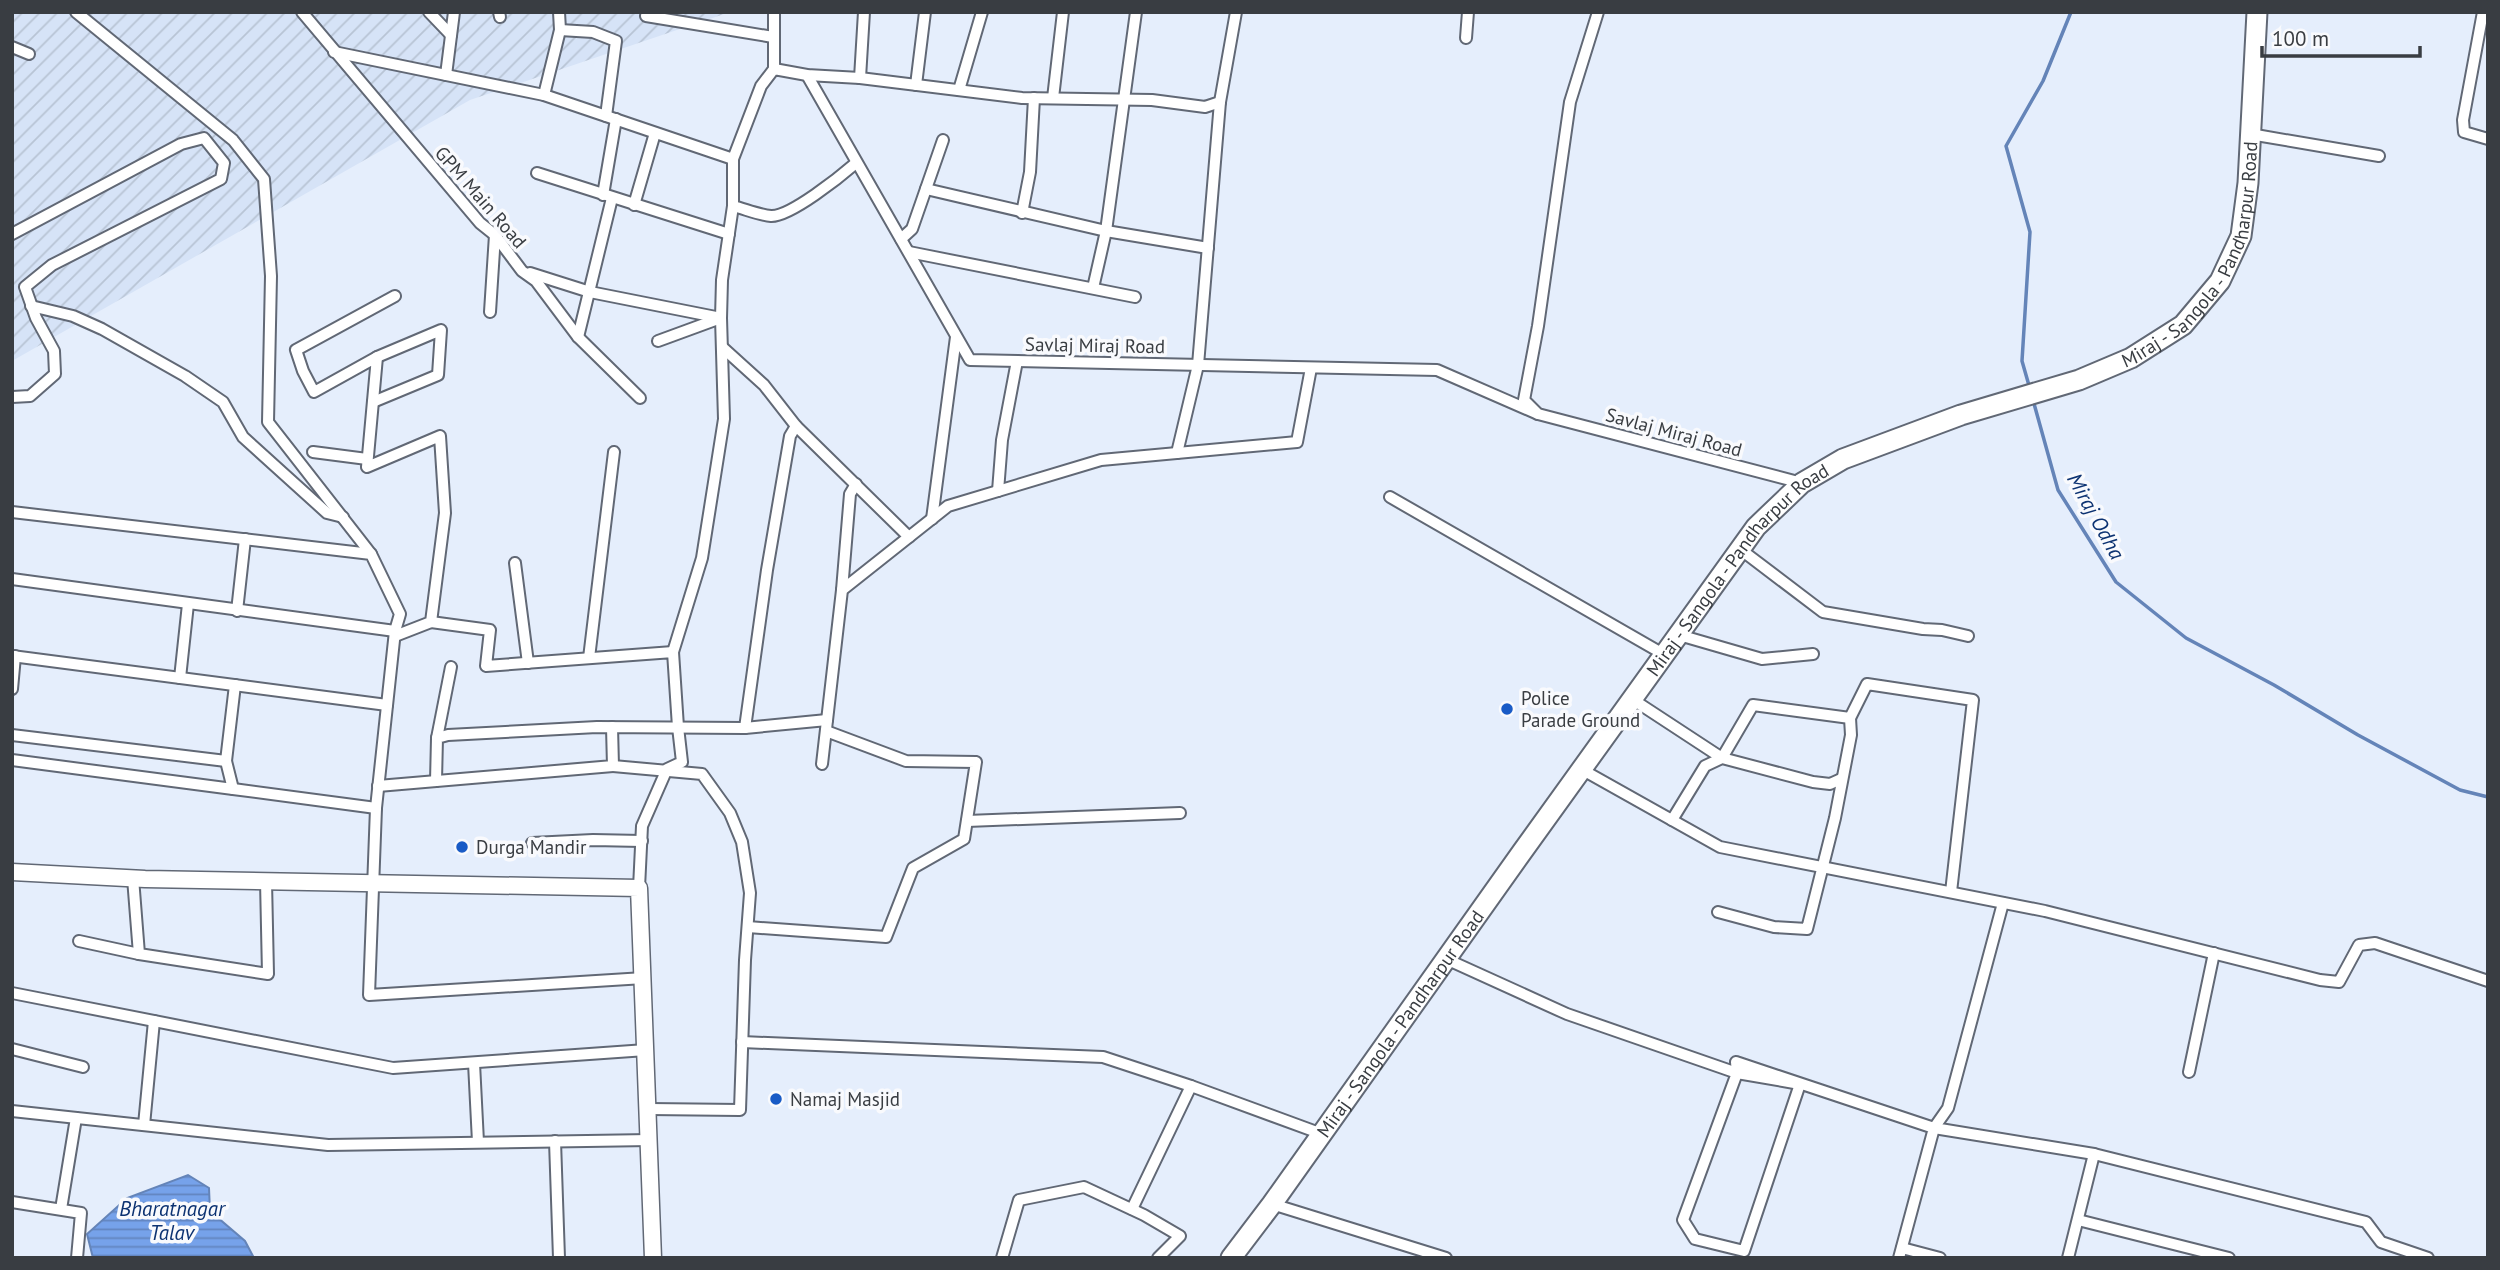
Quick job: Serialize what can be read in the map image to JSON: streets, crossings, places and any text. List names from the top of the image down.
{
  "streets": {
    "highway": ["Miraj - Sangola - Pandharpur Road"],
    "street": ["GPM Main Road", "Savlaj Miraj Road"]
  },
  "crossings": [
    ["Miraj - Sangola - Pandharpur Road", "Savlaj Miraj Road"]
  ],
  "water": ["Miraj Odha", "Bharatnagar Talav"],
  "places": ["Police Parade Ground", "Durga Mandir", "Namaj Masjid"],
  "scale_bar": "100 m"
}
